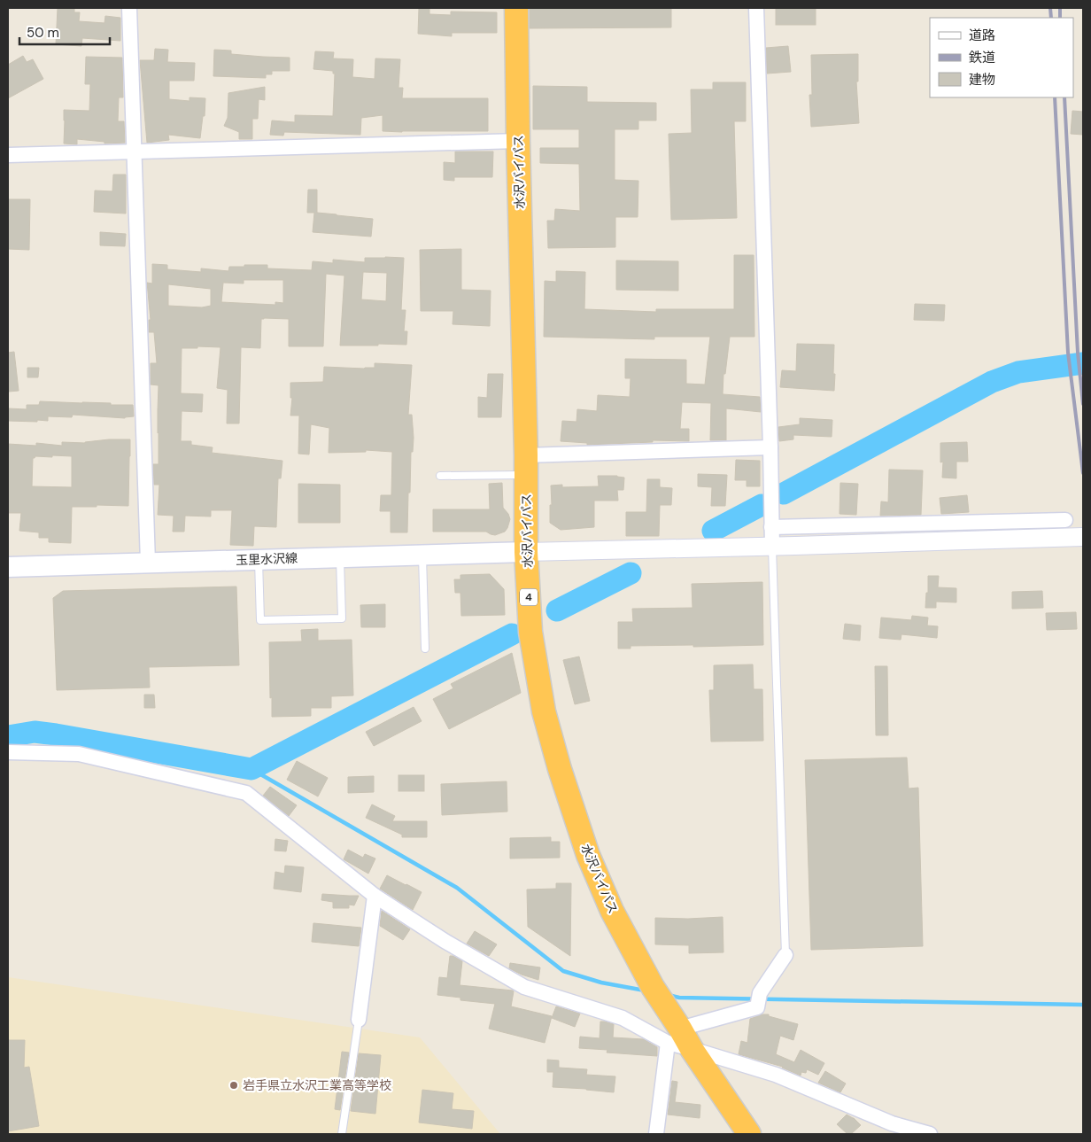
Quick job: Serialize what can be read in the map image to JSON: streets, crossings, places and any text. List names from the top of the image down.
{
  "streets": {
    "highway": ["水沢バイパス", "4"],
    "main road": ["玉里水沢線"]
  },
  "crossings": [
    ["水沢バイパス", "玉里水沢線"]
  ],
  "places": ["岩手県立水沢工業高等学校"],
  "legend": ["道路", "鉄道", "建物"],
  "scale_bar": "50 m"
}
